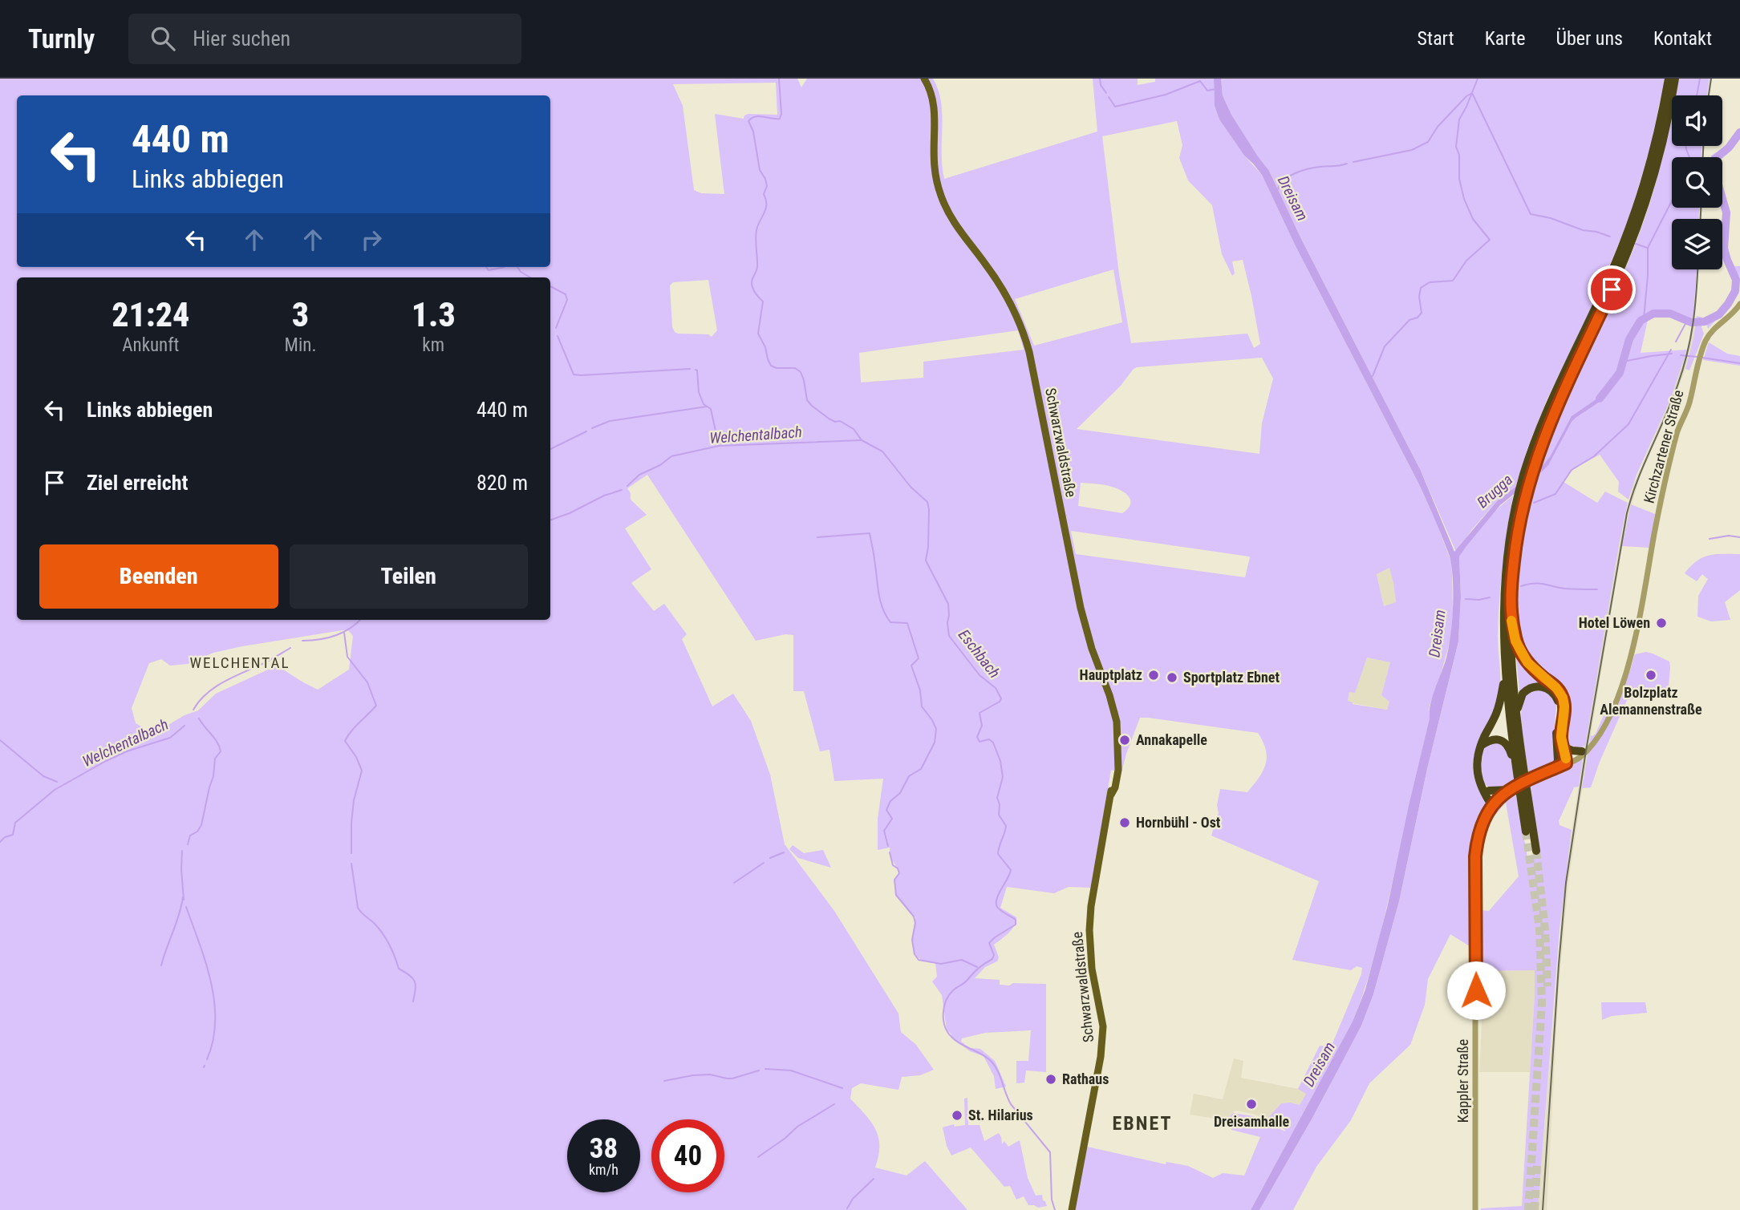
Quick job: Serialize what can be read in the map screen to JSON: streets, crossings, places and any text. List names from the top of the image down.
{
  "streets": {
    "main road": ["Schwarzwaldstraße"],
    "street": ["Kirchzartener Straße", "Kappler Straße"]
  },
  "crossings": [
    ["Kirchzartener Straße", "Kappler Straße"]
  ],
  "districts": ["WELCHENTAL", "EBNET"],
  "water": [
    "Dreisam",
    "Welchentalbach",
    "Brugga",
    "Eschbach"
  ],
  "places": [
    "Hotel Löwen",
    "Hauptplatz",
    "Bolzplatz Alemannenstraße",
    "Sportplatz Ebnet",
    "Annakapelle",
    "Hornbühl - Ost",
    "Rathaus",
    "Dreisamhalle",
    "St. Hilarius"
  ],
  "page": {
    "header": "Turnly",
    "search": "Hier suchen",
    "nav": [
      "Start",
      "Karte",
      "Über uns",
      "Kontakt"
    ],
    "turn": ["440 m", "Links abbiegen"],
    "eta": [
      "21:24",
      "Ankunft",
      "3",
      "Min.",
      "1.3",
      "km"
    ],
    "list": [
      {
        "name": "Links abbiegen",
        "value": "440 m"
      },
      {
        "name": "Ziel erreicht",
        "value": "820 m"
      }
    ],
    "buttons": ["Beenden", "Teilen"],
    "speed": "38 km/h",
    "limit": "40"
  }
}
